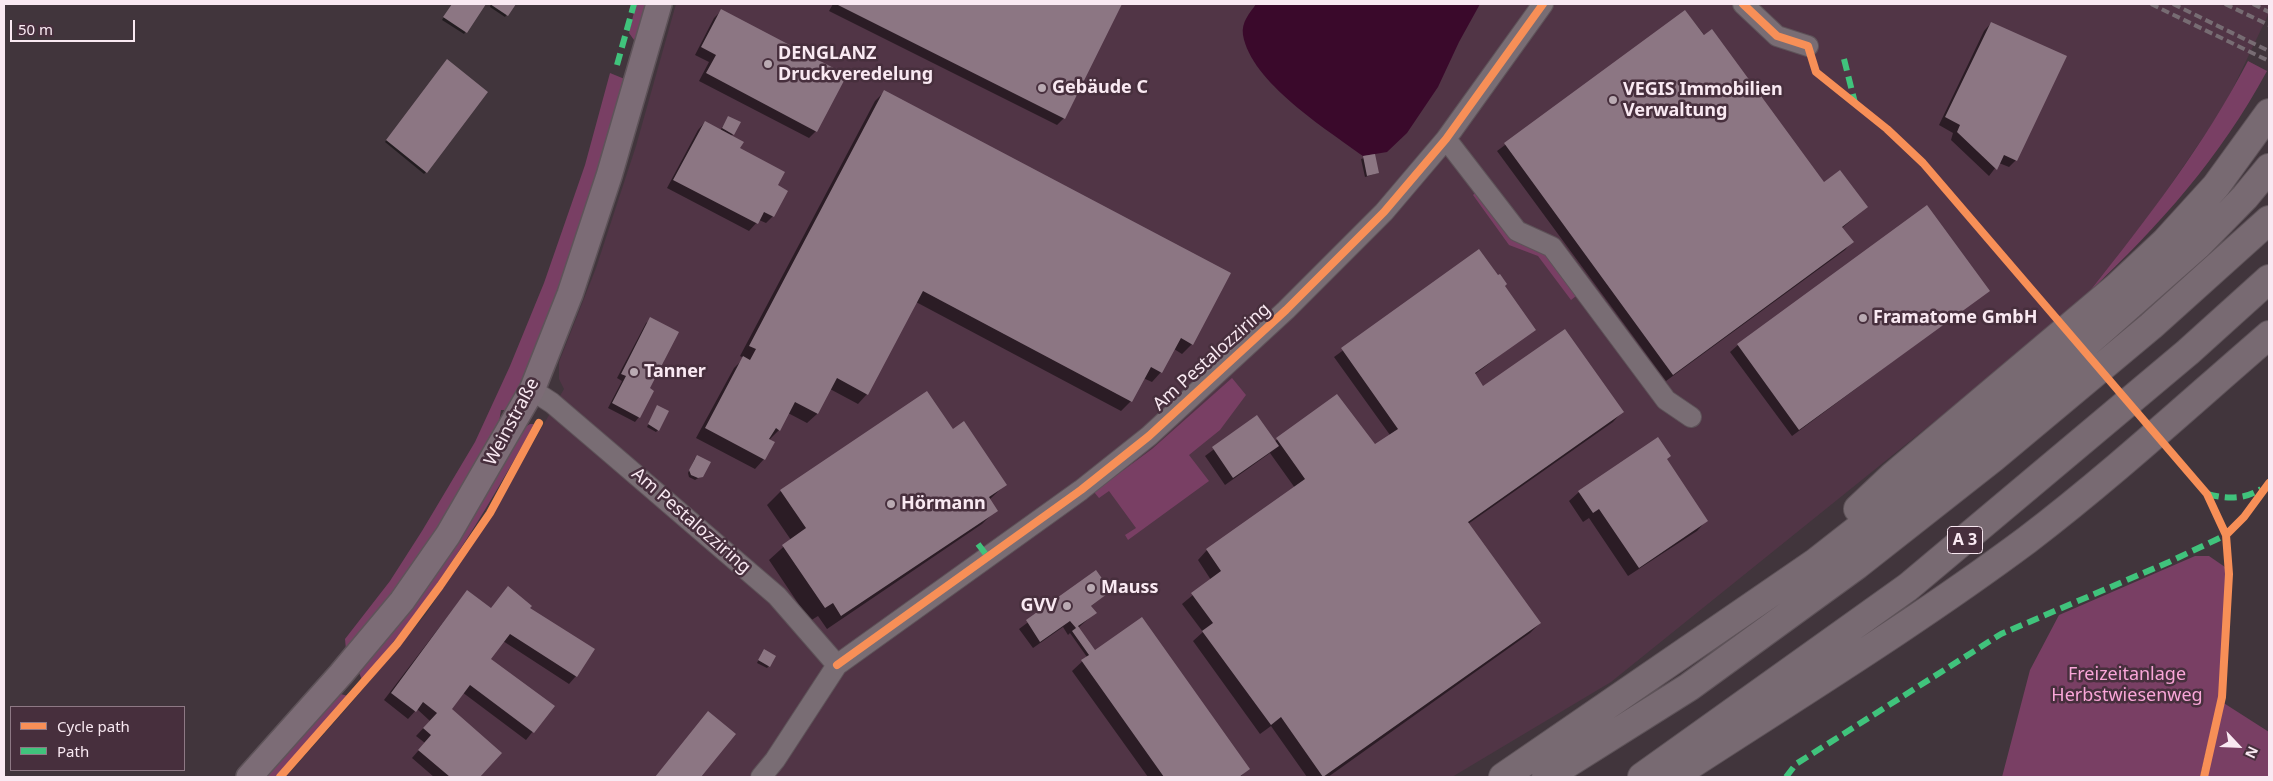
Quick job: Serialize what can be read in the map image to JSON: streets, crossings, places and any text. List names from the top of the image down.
{
  "streets": {
    "highway": ["A 3"],
    "main road": ["Weinstraße"],
    "street": ["Am Pestalozziring"]
  },
  "crossings": [
    ["Am Pestalozziring", "Weinstraße"]
  ],
  "parks": ["Freizeitanlage Herbstwiesenweg"],
  "places": [
    "DENGLANZ Druckveredelung",
    "Gebäude C",
    "VEGIS Immobilien Verwaltung",
    "Framatome GmbH",
    "Tanner",
    "Hörmann",
    "Mauss",
    "GVV"
  ],
  "legend": ["Cycle path", "Path"],
  "scale_bar": "50 m",
  "north": "bottom right"
}
